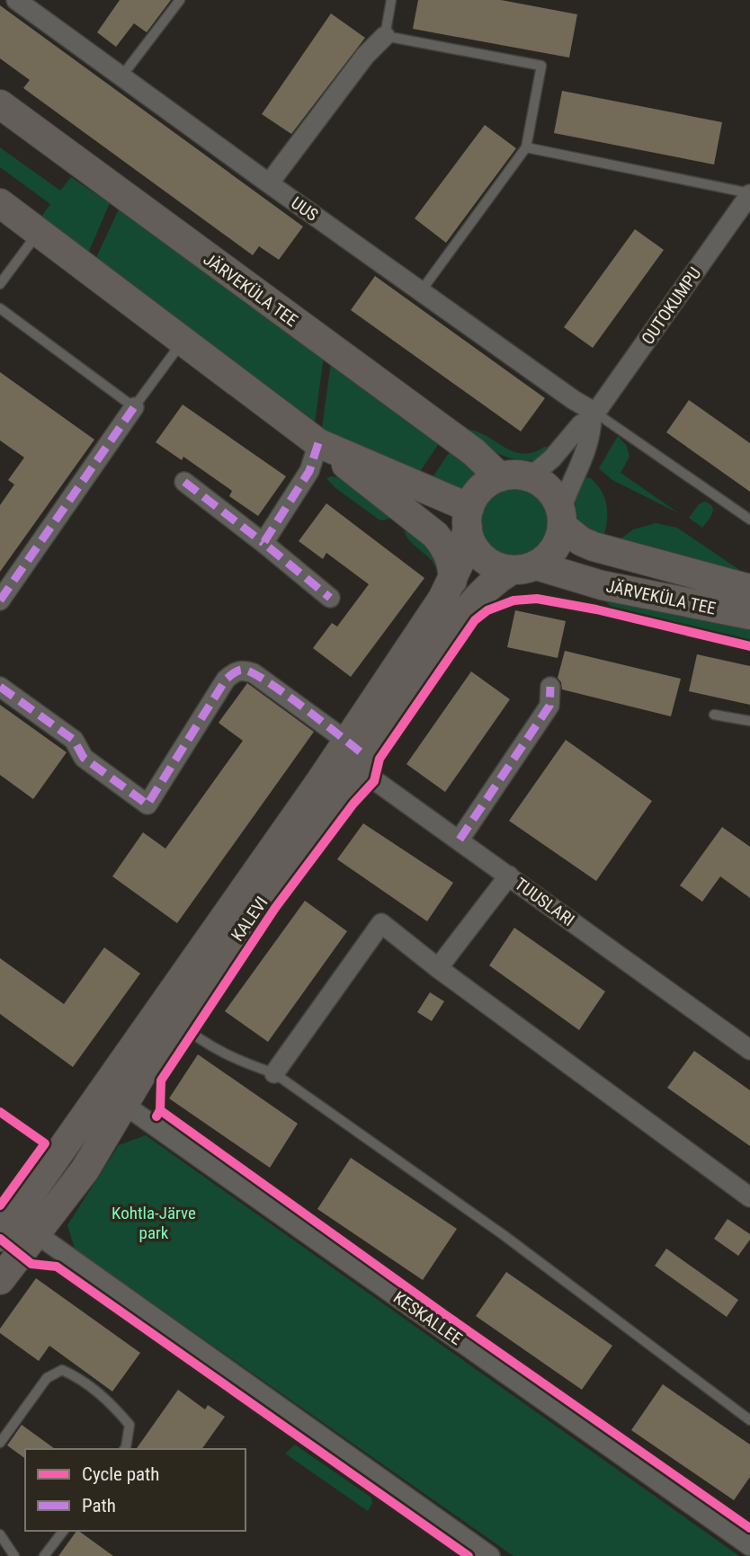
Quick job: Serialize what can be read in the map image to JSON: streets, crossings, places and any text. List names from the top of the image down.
{
  "streets": {
    "main road": ["JÄRVEKÜLA TEE", "KALEVI"],
    "street": [
      "UUS",
      "OUTOKUMPU",
      "TUUSLARI",
      "KESKALLEE"
    ]
  },
  "crossings": [
    ["UUS", "OUTOKUMPU"],
    ["JÄRVEKÜLA TEE", "OUTOKUMPU"],
    ["JÄRVEKÜLA TEE", "KALEVI"],
    ["OUTOKUMPU", "KALEVI"],
    ["TUUSLARI", "KALEVI"],
    ["KALEVI", "KESKALLEE"]
  ],
  "parks": ["Kohtla-Järve park"],
  "legend": ["Cycle path", "Path"]
}
